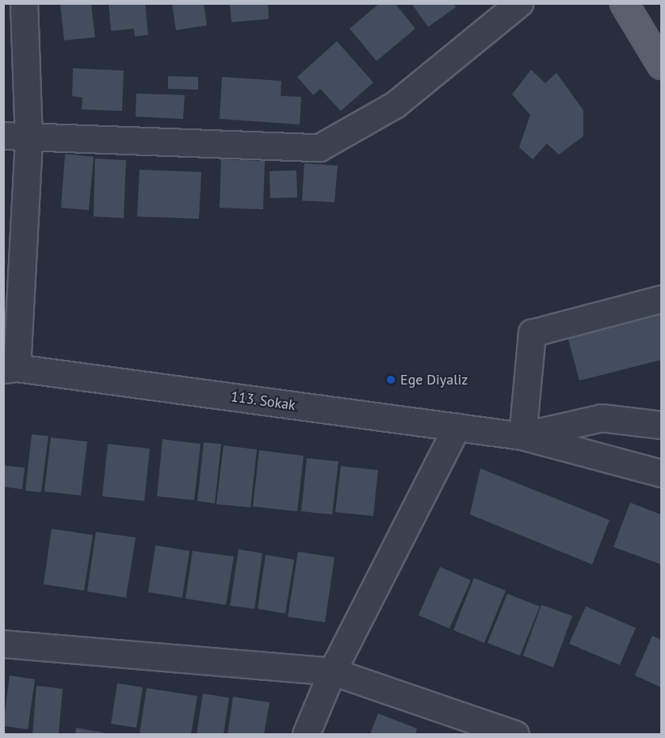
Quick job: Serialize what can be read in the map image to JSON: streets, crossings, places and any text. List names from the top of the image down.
{
  "streets": {
    "street": ["113. Sokak"]
  },
  "places": ["Ege Diyaliz"]
}
